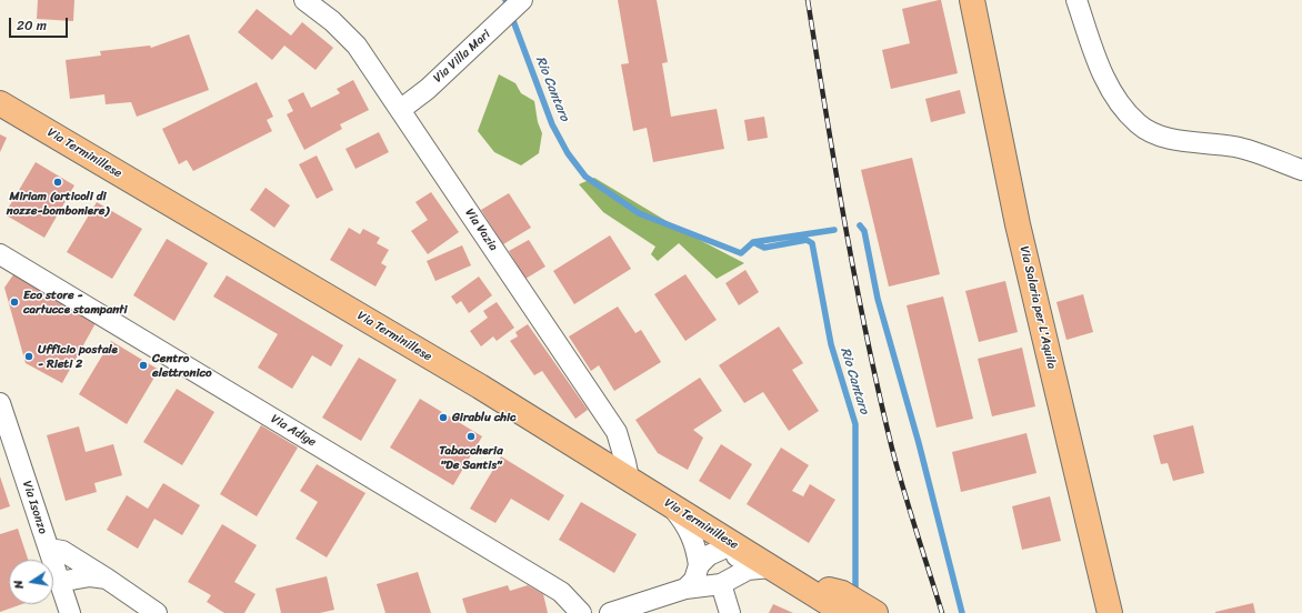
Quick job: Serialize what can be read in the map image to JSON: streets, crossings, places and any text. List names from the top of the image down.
{
  "streets": {
    "main road": ["Via Terminillese", "Via Salaria per L'Aquila"],
    "street": [
      "Via Villa Mari",
      "Via Vazia",
      "Via Adige",
      "Via Isonzo"
    ]
  },
  "crossings": [
    ["Via Villa Mari", "Via Vazia"],
    ["Via Terminillese", "Via Vazia"]
  ],
  "water": ["Rio Cantaro"],
  "places": [
    "Miriam (articoli di nozze-bomboniere)",
    "Eco store - cartucce stampanti",
    "Ufficio postale - Rieti 2",
    "Centro elettronico",
    "Girablu chic",
    "Tabaccheria \"De Santis\""
  ],
  "scale_bar": "20 m",
  "north": "left"
}
